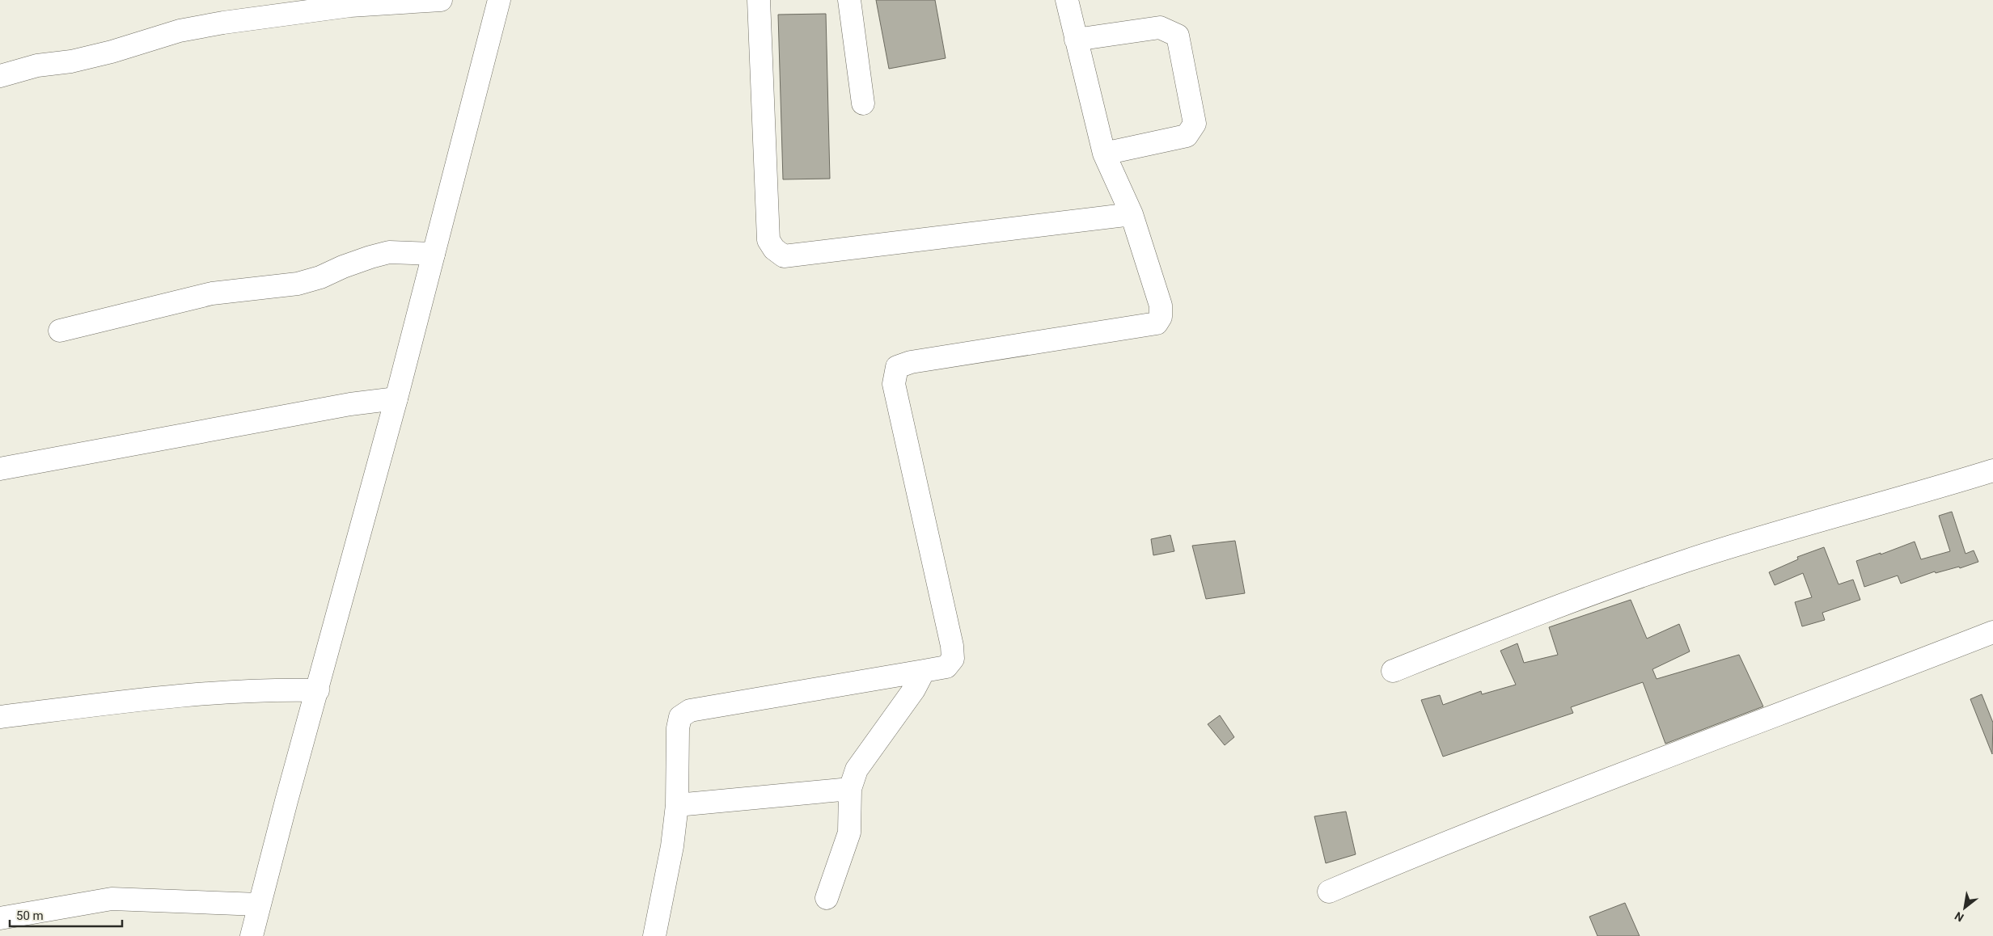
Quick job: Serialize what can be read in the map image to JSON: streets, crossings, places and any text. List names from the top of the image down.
{
  "scale_bar": "50 m",
  "north": "bottom left"
}
